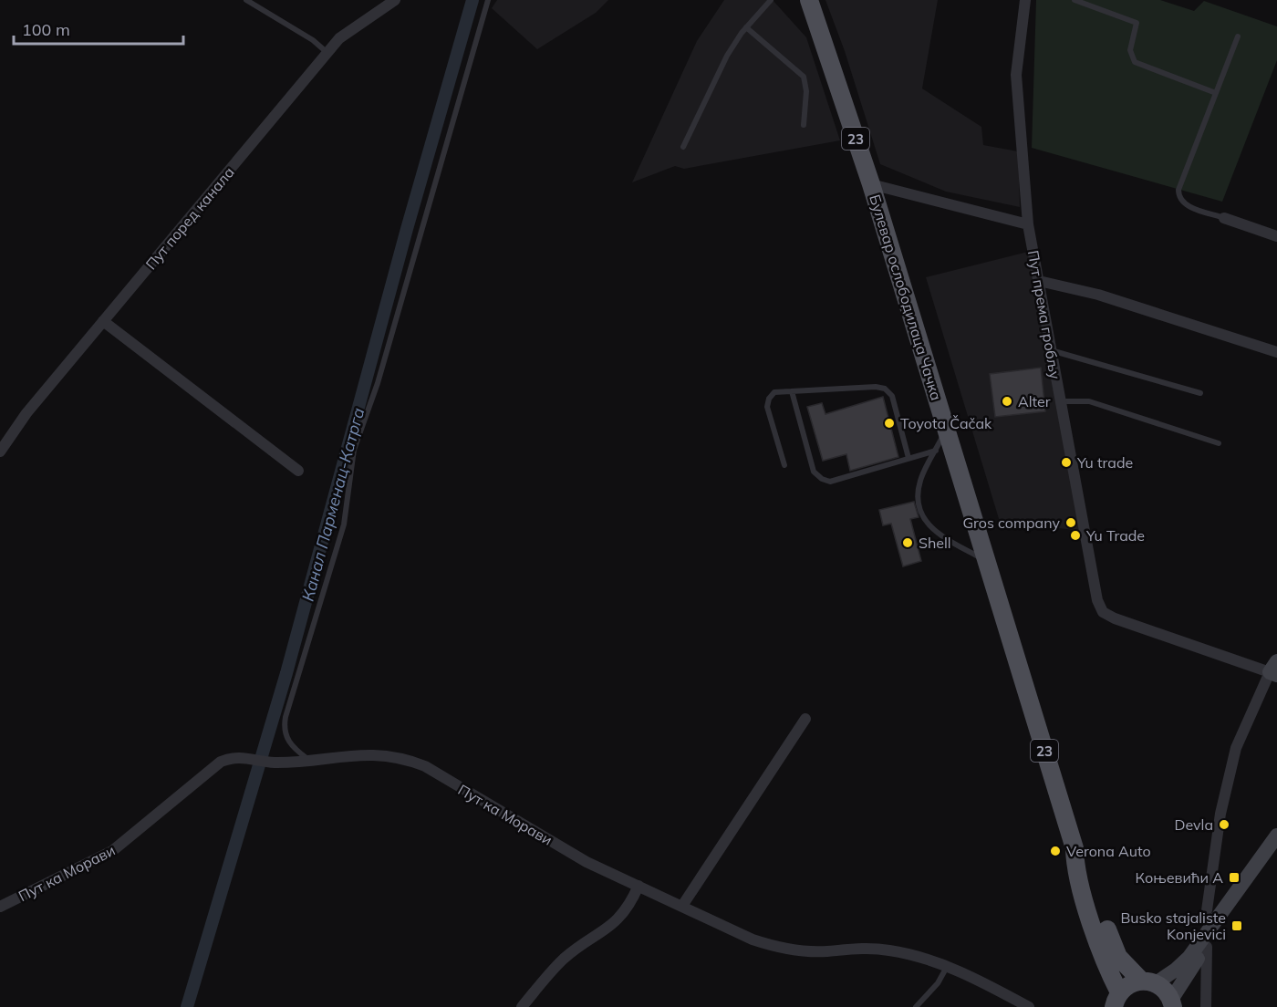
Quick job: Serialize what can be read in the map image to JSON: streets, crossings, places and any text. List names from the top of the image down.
{
  "streets": {
    "main road": ["23", "Булевар ослободилаца Чачка"],
    "street": ["Пут поред канала", "Пут према гробљу", "Пут ка Морави"]
  },
  "crossings": [
    ["23", "Булевар ослободилаца Чачка"]
  ],
  "water": ["Канал Парменац-Катрга"],
  "places": {
    "other": [
      "Alter",
      "Toyota Čačak",
      "Yu trade",
      "Gros company",
      "Yu Trade",
      "Shell",
      "Devla",
      "Verona Auto"
    ],
    "transit": ["Коњевићи А", "Busko stajaliste Konjevici"]
  },
  "scale_bar": "100 m"
}
